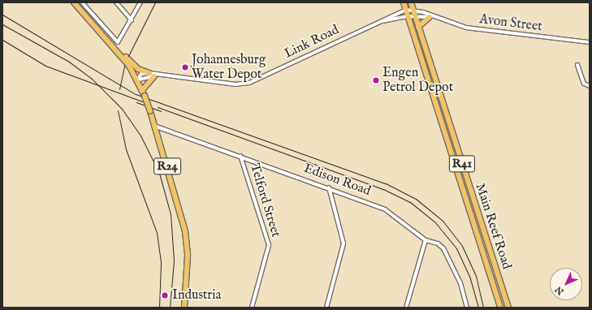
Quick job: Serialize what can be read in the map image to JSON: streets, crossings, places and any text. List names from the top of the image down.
{
  "streets": {
    "main road": ["R41", "R24", "Main Reef Road"],
    "street": [
      "Avon Street",
      "Link Road",
      "Edison Road",
      "Telford Street"
    ]
  },
  "crossings": [
    ["Avon Street", "Link Road"],
    ["Avon Street", "Main Reef Road"],
    ["Link Road", "Main Reef Road"],
    ["R24", "Edison Road"],
    ["Edison Road", "Telford Street"]
  ],
  "places": ["Johannesburg Water Depot", "Engen Petrol Depot", "Industria"],
  "north": "bottom left"
}
